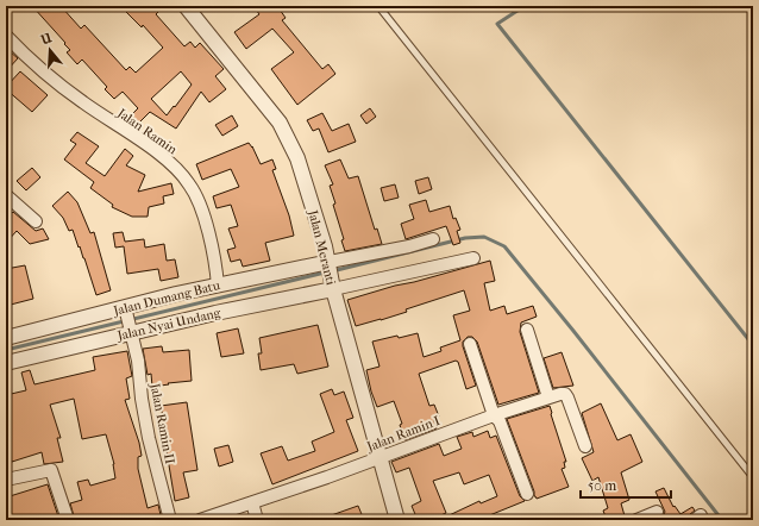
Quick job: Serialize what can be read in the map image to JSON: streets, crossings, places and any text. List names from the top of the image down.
{
  "streets": {
    "street": [
      "Jalan Ramin",
      "Jalan Meranti",
      "Jalan Dumang Batu",
      "Jalan Nyai Undang",
      "Jalan Ramin II",
      "Jalan Ramin I"
    ]
  },
  "crossings": [
    ["Jalan Ramin", "Jalan Dumang Batu"],
    ["Jalan Meranti", "Jalan Dumang Batu"],
    ["Jalan Meranti", "Jalan Nyai Undang"],
    ["Jalan Meranti", "Jalan Ramin I"],
    ["Jalan Dumang Batu", "Jalan Nyai Undang"],
    ["Jalan Dumang Batu", "Jalan Ramin II"],
    ["Jalan Nyai Undang", "Jalan Ramin II"]
  ],
  "scale_bar": "50 m",
  "north": "top"
}
